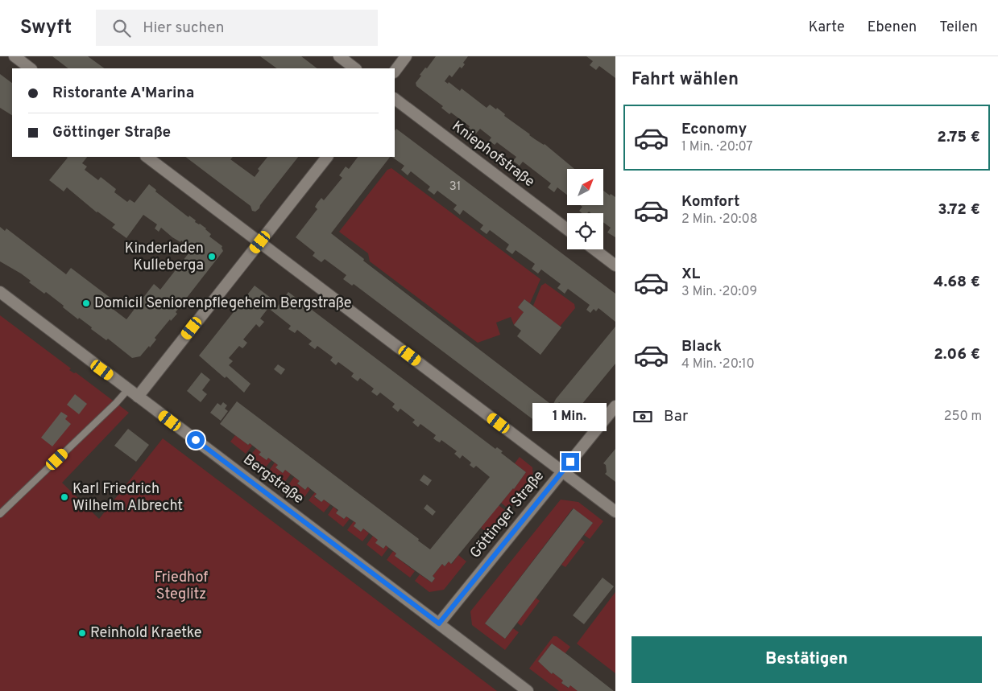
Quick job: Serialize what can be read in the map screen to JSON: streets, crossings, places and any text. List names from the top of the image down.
{
  "streets": {
    "street": ["Kniephofstraße", "Bergstraße", "Göttinger Straße"]
  },
  "crossings": [
    ["Bergstraße", "Göttinger Straße"]
  ],
  "parks": ["Friedhof Steglitz"],
  "places": [
    "Kinderladen Kulleberga",
    "Domicil Seniorenpflegeheim Bergstraße",
    "Karl Friedrich Wilhelm Albrecht",
    "Reinhold Kraetke"
  ],
  "house_numbers": ["31"],
  "north": "top right",
  "page": {
    "header": "Swyft",
    "search": "Hier suchen",
    "nav": ["Karte", "Ebenen", "Teilen"],
    "heading": "Fahrt wählen",
    "banner": ["Ristorante A'Marina", "Göttinger Straße"],
    "list": [
      {
        "name": "Economy",
        "note": "1 Min. · 20:07",
        "value": "2.75 €"
      },
      {
        "name": "Komfort",
        "note": "2 Min. · 20:08",
        "value": "3.72 €"
      },
      {
        "name": "XL",
        "note": "3 Min. · 20:09",
        "value": "4.68 €"
      },
      {
        "name": "Black",
        "note": "4 Min. · 20:10",
        "value": "2.06 €"
      }
    ],
    "pay": ["Bar", "250 m"],
    "bubble": "1 Min.",
    "buttons": "Bestätigen"
  }
}
